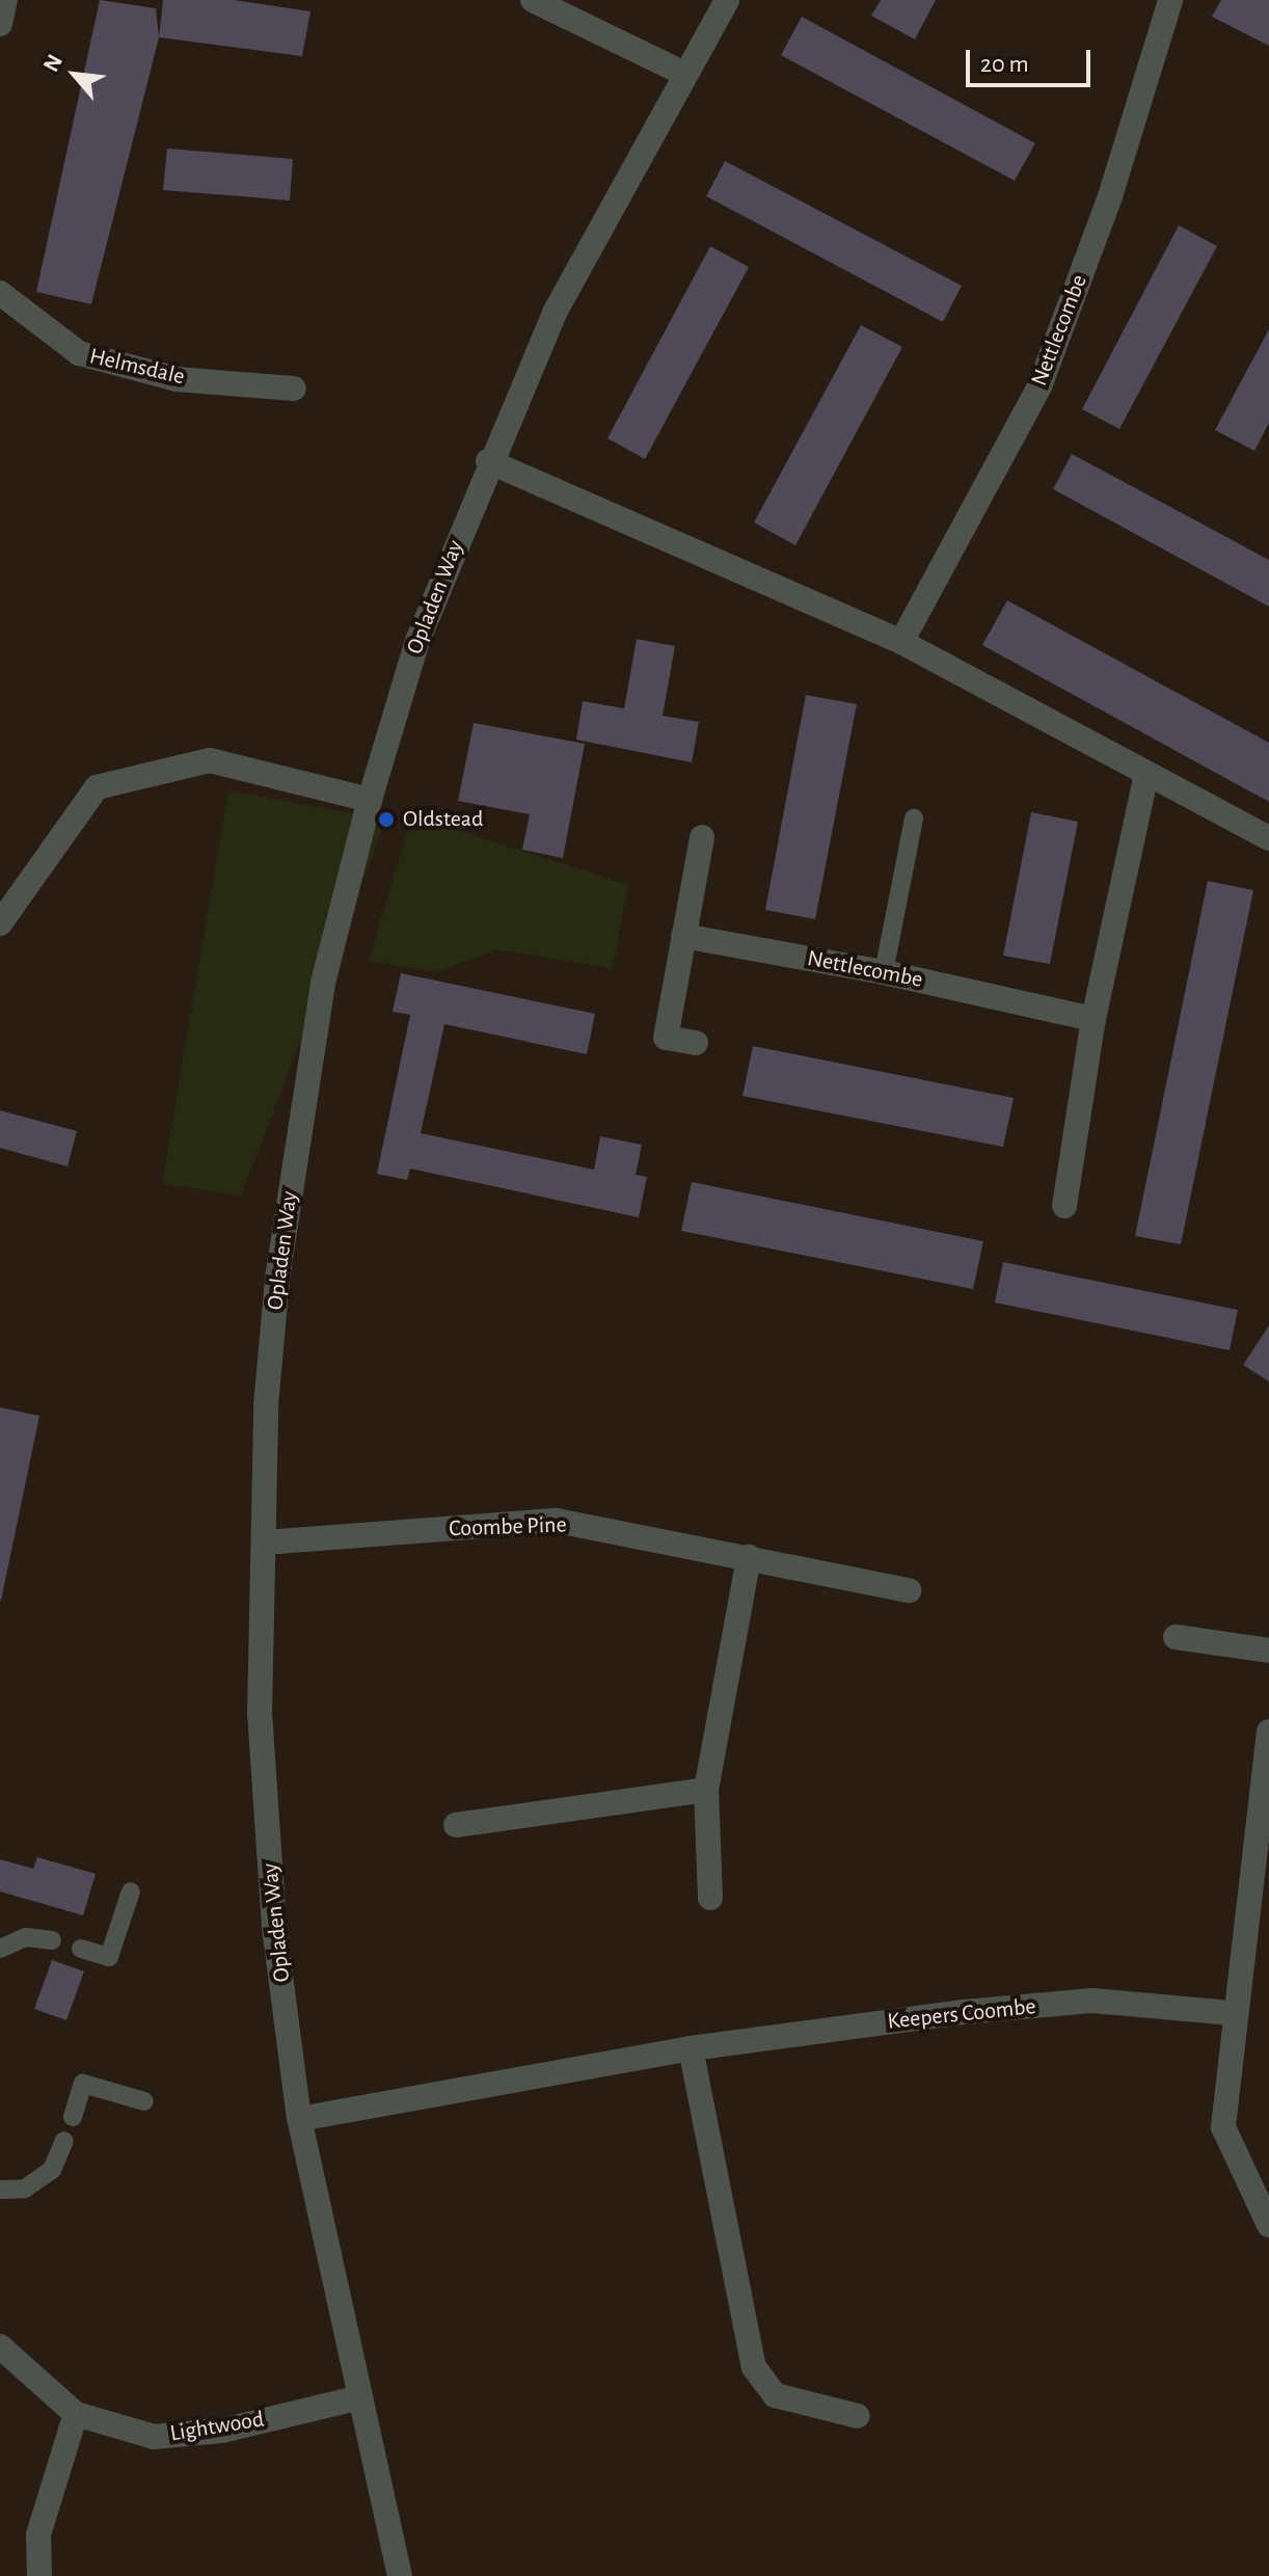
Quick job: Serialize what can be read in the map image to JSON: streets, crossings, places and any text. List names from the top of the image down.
{
  "streets": {
    "street": [
      "Nettlecombe",
      "Helmsdale",
      "Opladen Way",
      "Coombe Pine",
      "Keepers Coombe",
      "Lightwood"
    ]
  },
  "crossings": [
    ["Opladen Way", "Coombe Pine"],
    ["Opladen Way", "Keepers Coombe"],
    ["Opladen Way", "Lightwood"]
  ],
  "places": ["Oldstead"],
  "scale_bar": "20 m",
  "north": "top left"
}
